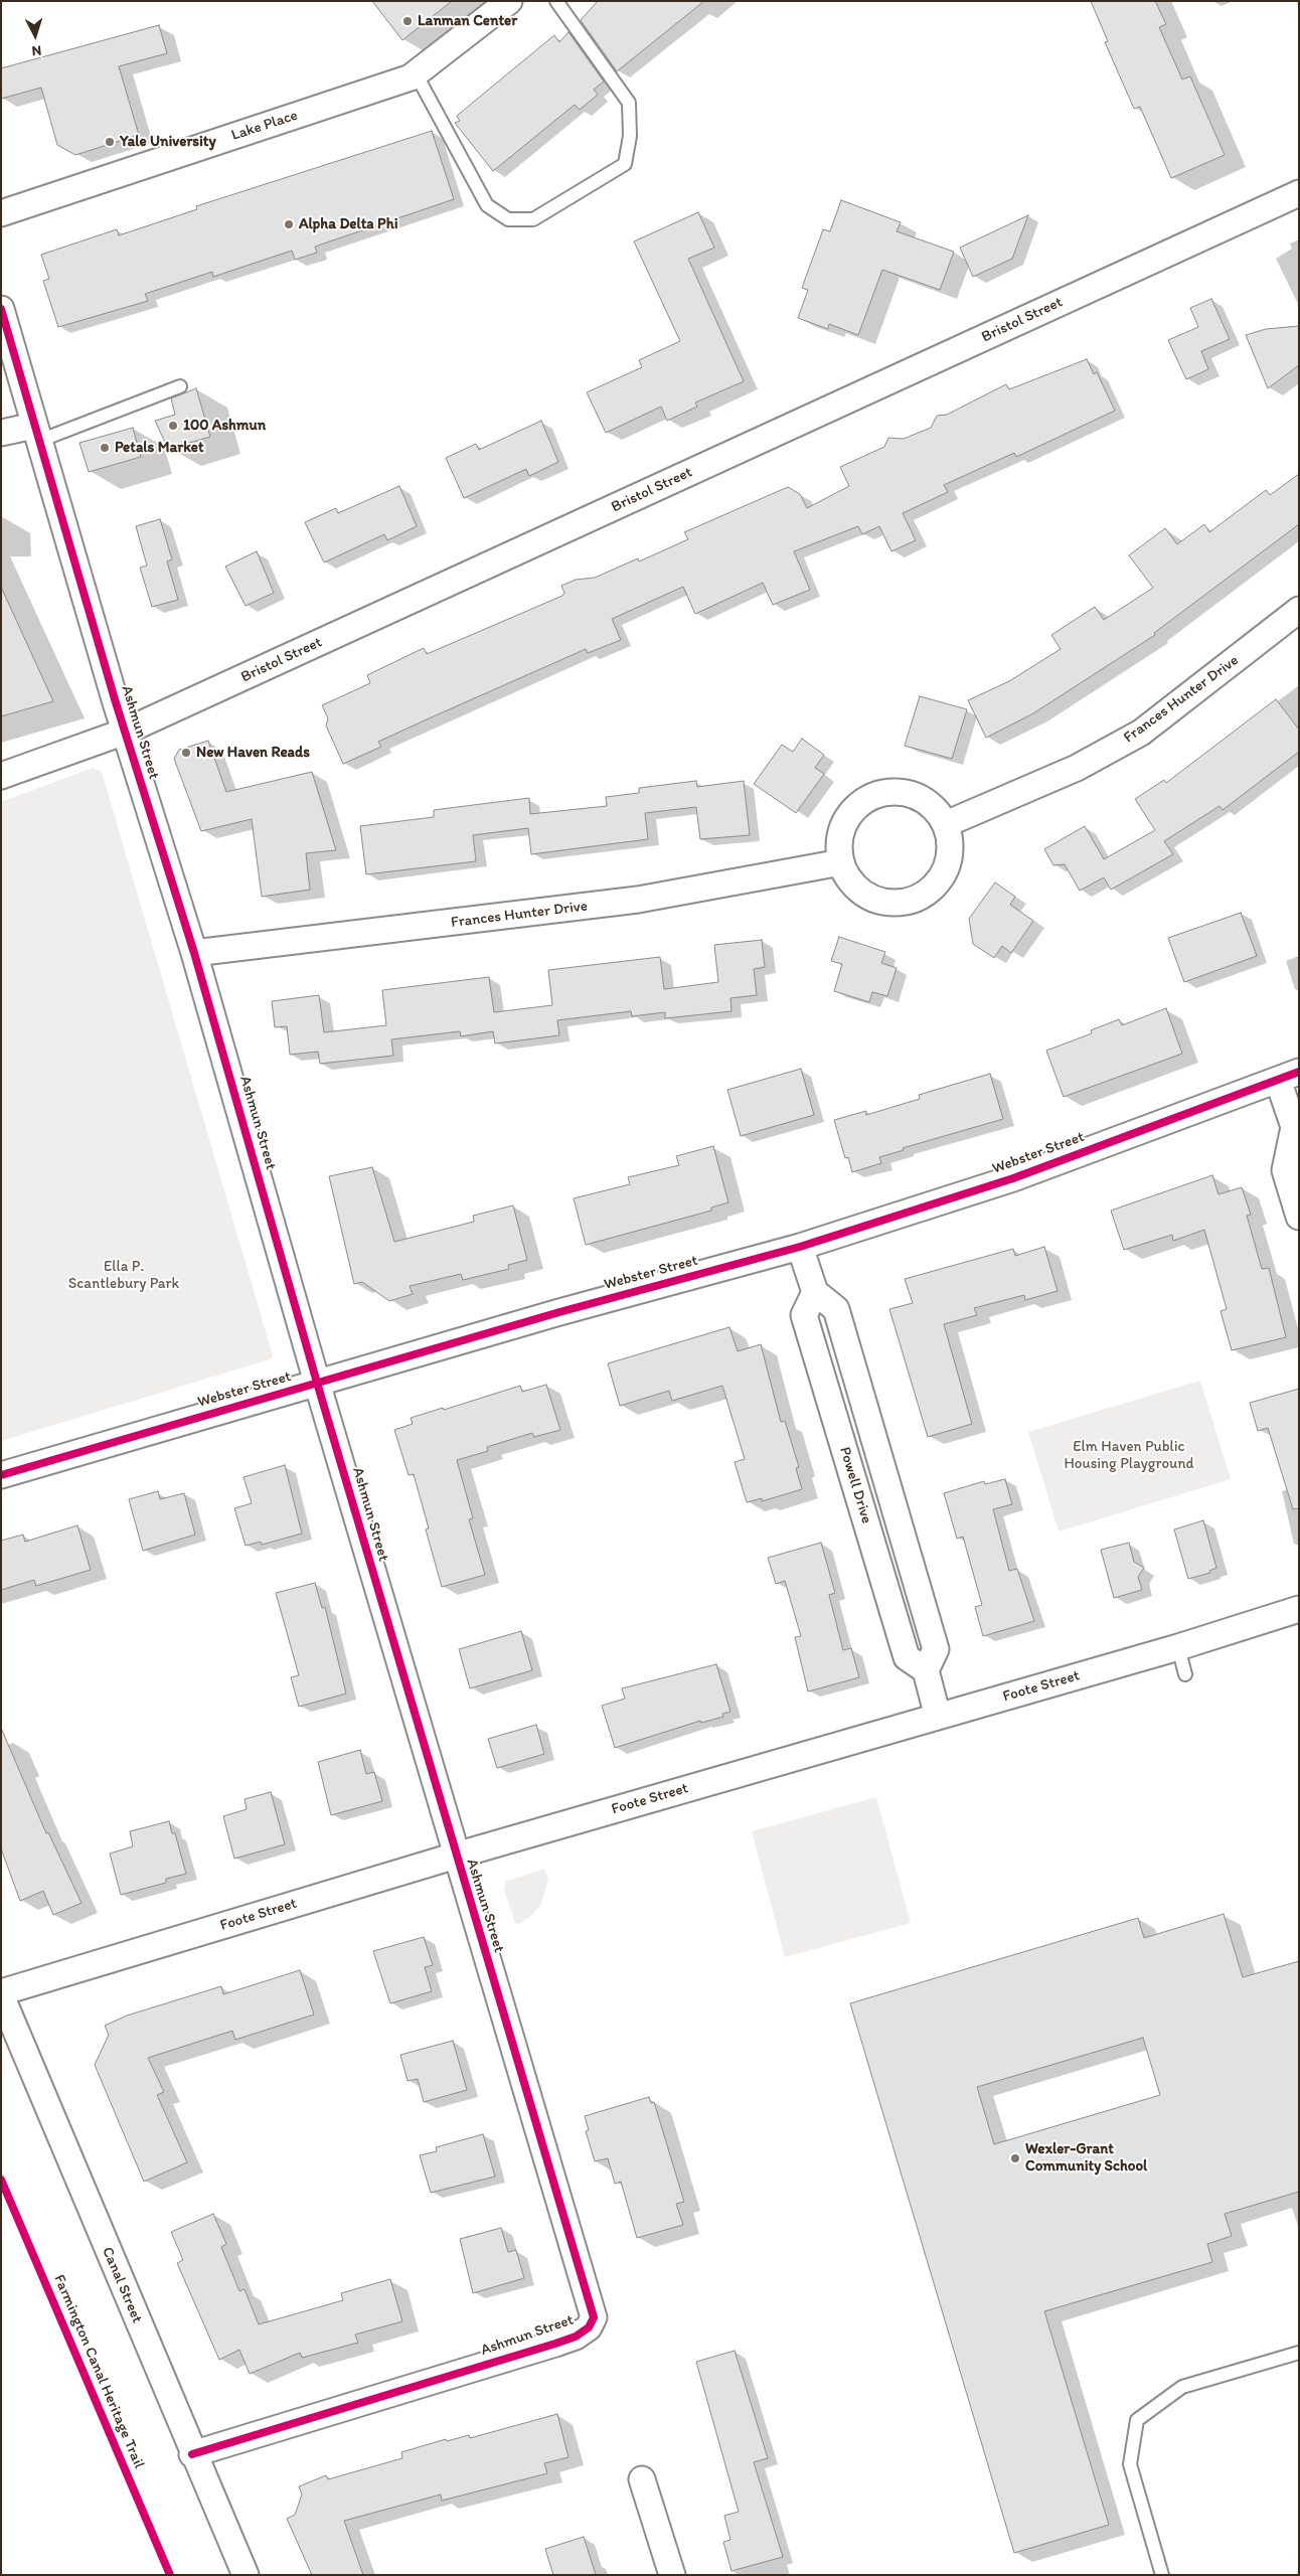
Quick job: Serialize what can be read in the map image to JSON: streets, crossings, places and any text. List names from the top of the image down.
{
  "streets": {
    "street": [
      "Lake Place",
      "Bristol Street",
      "Frances Hunter Drive",
      "Ashmun Street",
      "Webster Street",
      "Powell Drive",
      "Foote Street",
      "Canal Street"
    ],
    "cycle path": ["Farmington Canal Heritage Trail"]
  },
  "crossings": [
    ["Bristol Street", "Ashmun Street"],
    ["Frances Hunter Drive", "Ashmun Street"],
    ["Ashmun Street", "Webster Street"],
    ["Ashmun Street", "Foote Street"],
    ["Ashmun Street", "Canal Street"],
    ["Webster Street", "Powell Drive"],
    ["Powell Drive", "Foote Street"],
    ["Foote Street", "Canal Street"]
  ],
  "parks": ["Ella P. Scantlebury Park", "Elm Haven Public Housing Playground"],
  "places": [
    "Lanman Center",
    "Yale University",
    "Alpha Delta Phi",
    "100 Ashmun",
    "Petals Market",
    "New Haven Reads",
    "Wexler-Grant Community School"
  ],
  "north": "bottom"
}
